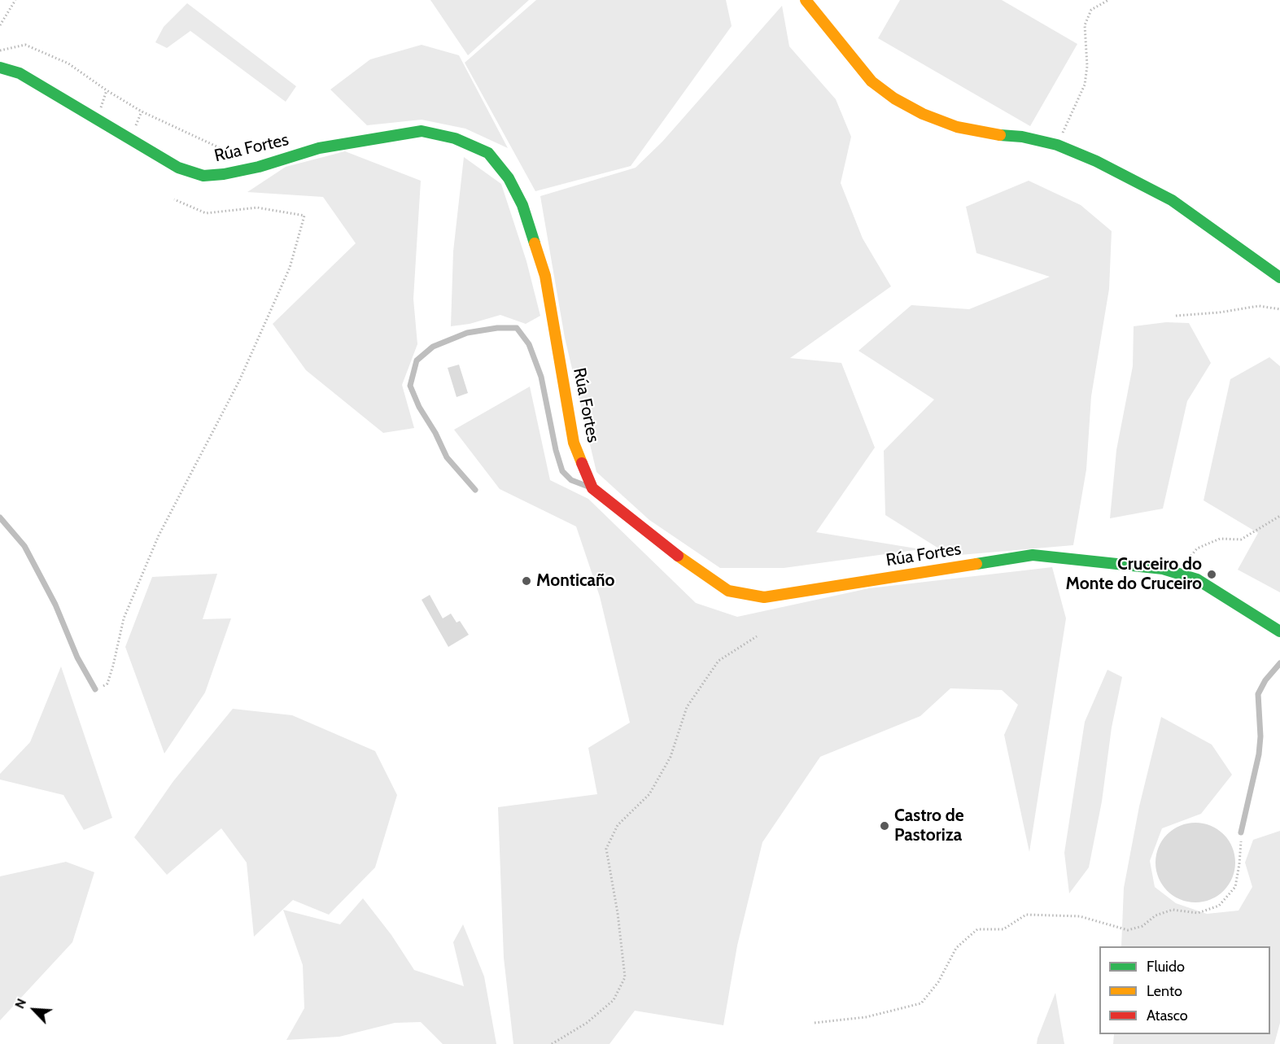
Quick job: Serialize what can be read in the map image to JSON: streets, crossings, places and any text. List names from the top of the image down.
{
  "streets": {
    "street": ["Rúa Fortes"]
  },
  "places": ["Cruceiro do Monte do Cruceiro", "Monticaño", "Castro de Pastoriza"],
  "legend": ["Fluido", "Lento", "Atasco"],
  "north": "top left"
}
